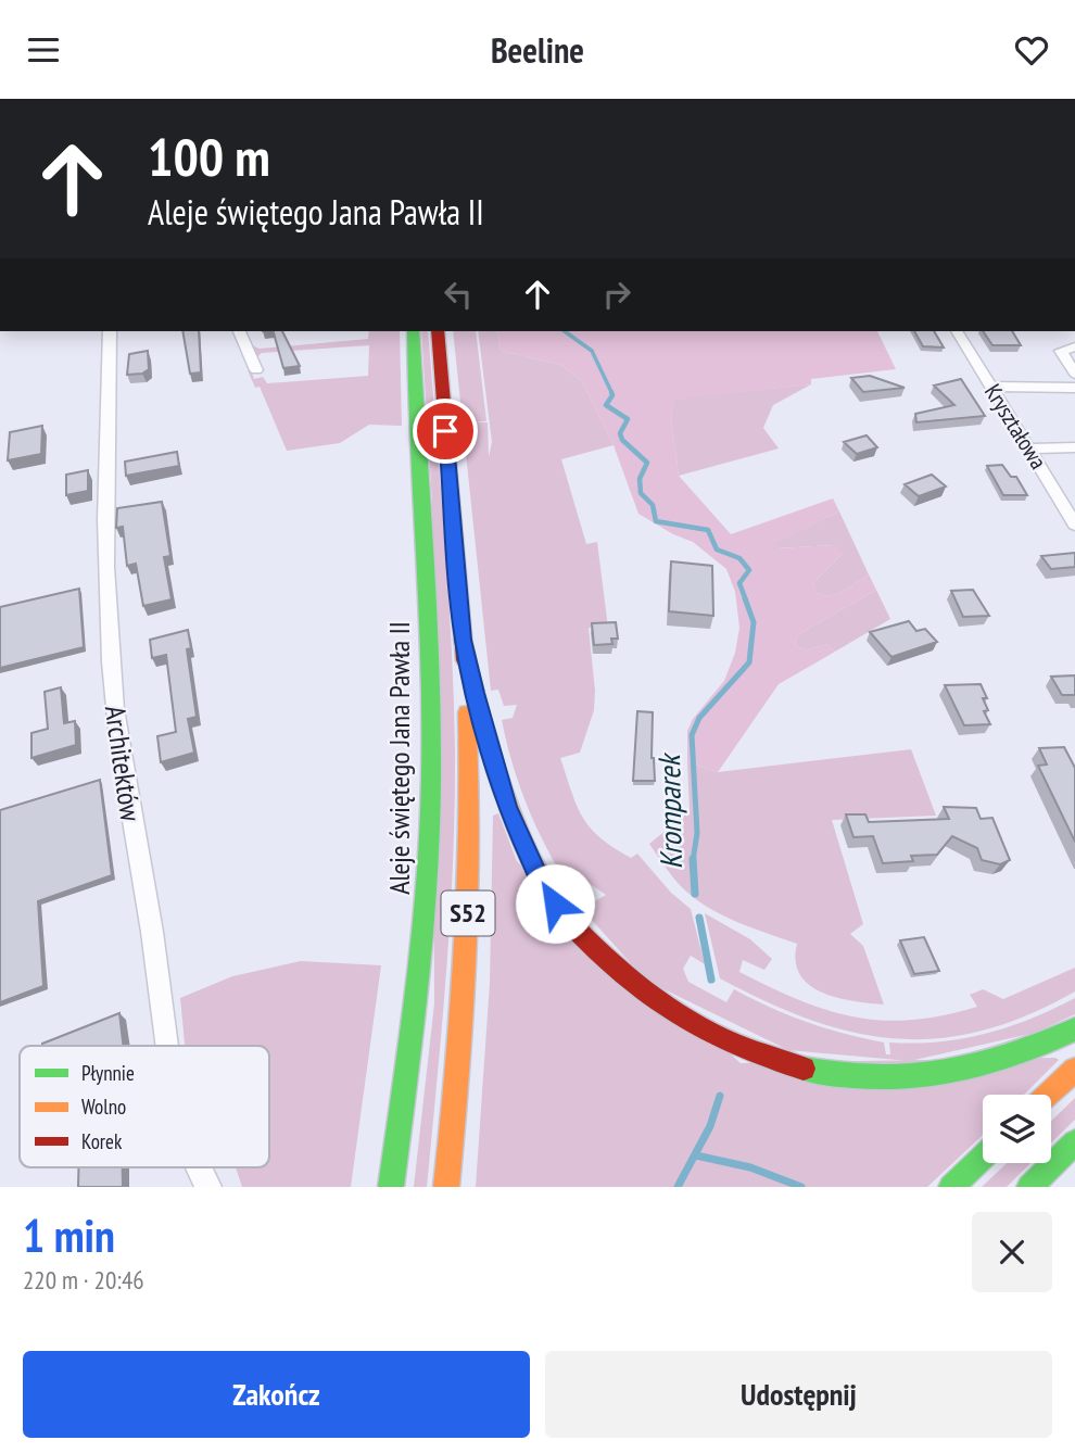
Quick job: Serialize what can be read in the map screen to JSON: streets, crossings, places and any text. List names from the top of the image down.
{
  "streets": {
    "main road": ["Aleje świętego Jana Pawła II", "S52"],
    "street": ["Kryształowa", "Architektów"]
  },
  "water": ["Kromparek"],
  "legend": ["Płynnie", "Wolno", "Korek"],
  "page": {
    "header": "Beeline",
    "turn": ["100 m", "Aleje świętego Jana Pawła II"],
    "heading": ["1 min", "220 m · 20:46"],
    "buttons": ["Zakończ", "Udostępnij"]
  }
}
